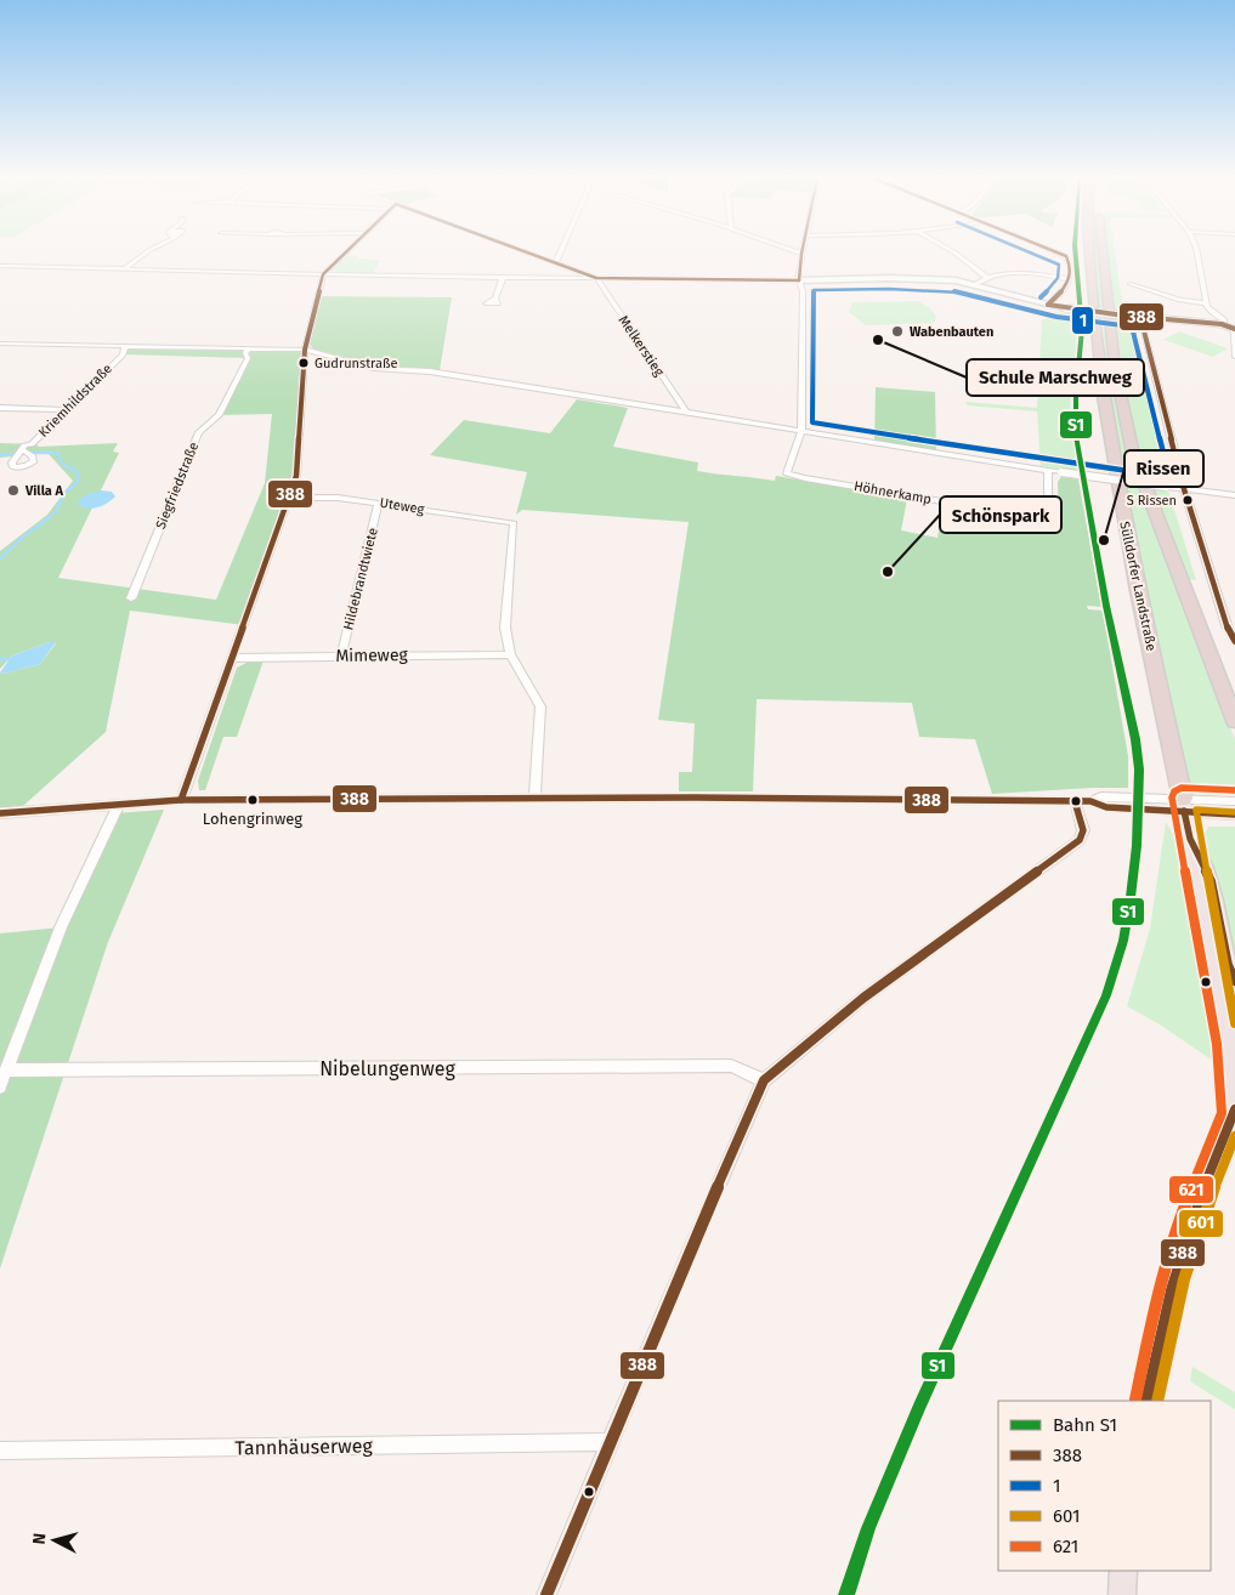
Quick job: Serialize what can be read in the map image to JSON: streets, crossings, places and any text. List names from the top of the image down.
{
  "streets": {
    "highway": ["Sülldorfer Landstraße"],
    "street": [
      "Melkerstieg",
      "Kriemhildstraße",
      "Siegfriedstraße",
      "Höhnerkamp",
      "Uteweg",
      "Hildebrandtwiete",
      "Mimeweg",
      "Nibelungenweg",
      "Tannhäuserweg"
    ]
  },
  "crossings": [
    ["Uteweg", "Hildebrandtwiete"],
    ["Uteweg", "Mimeweg"],
    ["Hildebrandtwiete", "Mimeweg"]
  ],
  "places": [
    "Wabenbauten",
    "Schule Marschweg",
    "Gudrunstraße",
    "Villa A",
    "S Rissen",
    "Rissen",
    "Schönspark",
    "Lohengrinweg"
  ],
  "lines": [
    "rail line S1",
    "transit line 388",
    "transit line 1",
    "transit line 621",
    "transit line 601"
  ],
  "legend": [
    "Bahn S1",
    "388",
    "1",
    "601",
    "621"
  ],
  "north": "left"
}
